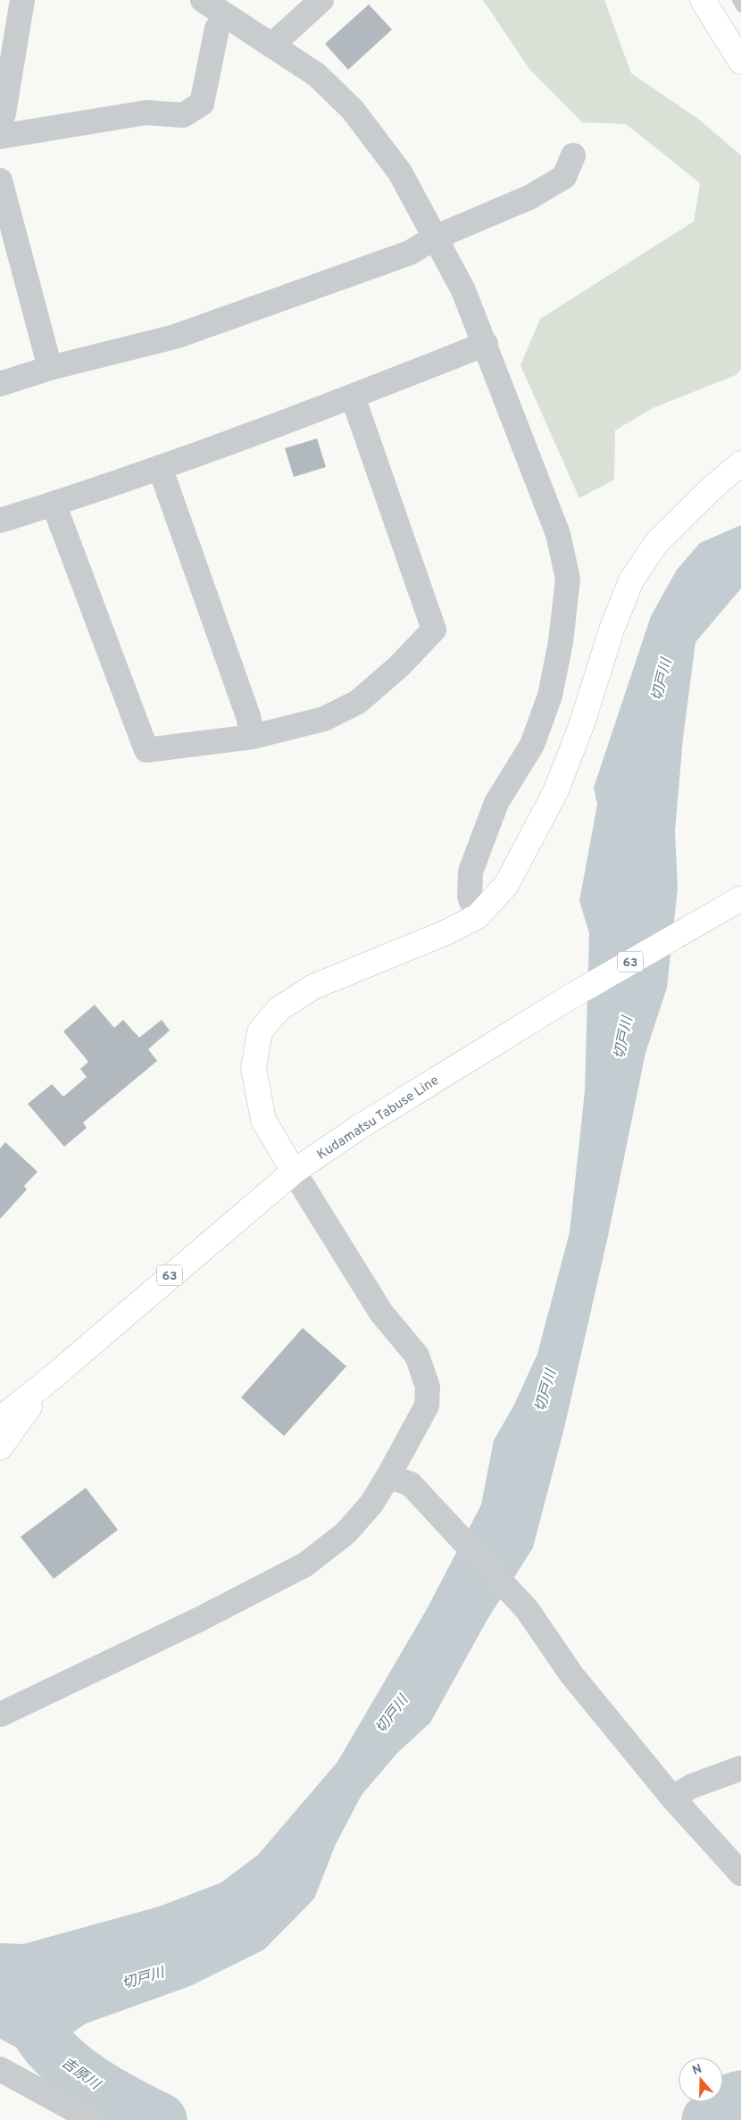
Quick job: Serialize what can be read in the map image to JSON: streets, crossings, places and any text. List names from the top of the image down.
{
  "streets": {
    "street": ["63", "Kudamatsu Tabuse Line"]
  },
  "water": ["切戸川", "吉原川"],
  "north": "top"
}
